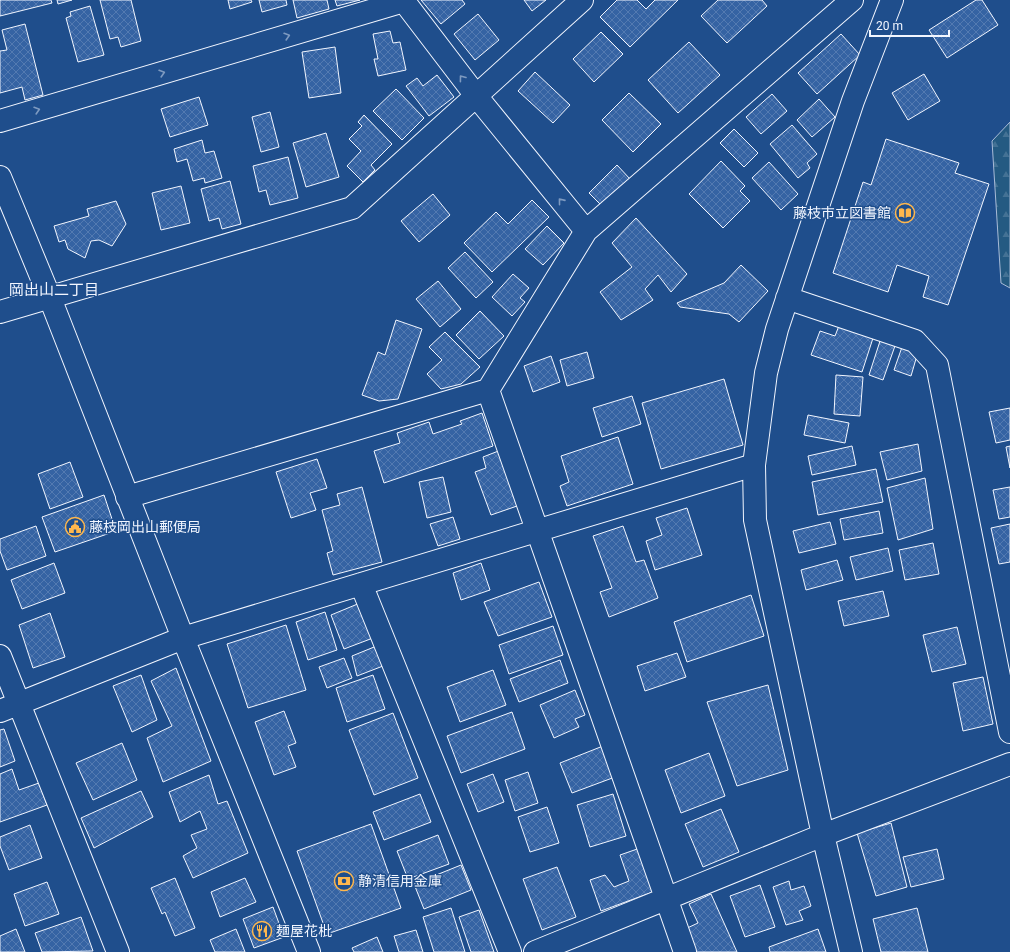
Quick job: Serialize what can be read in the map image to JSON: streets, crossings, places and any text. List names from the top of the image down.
{
  "districts": ["岡出山二丁目"],
  "places": {
    "library": ["藤枝市立図書館"],
    "public building": ["藤枝岡出山郵便局"],
    "bank": ["静清信用金庫"],
    "restaurant": ["麺屋花枇"]
  },
  "scale_bar": "20 m"
}
